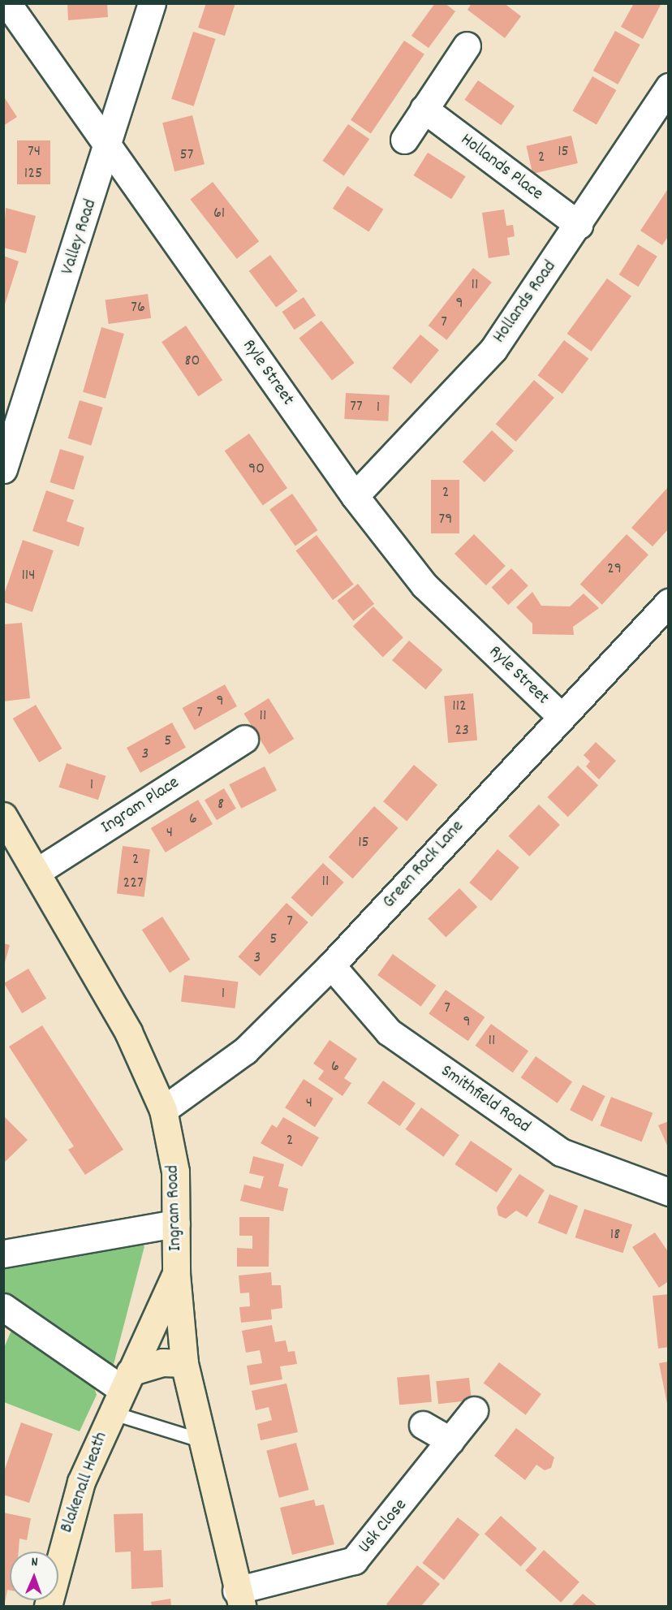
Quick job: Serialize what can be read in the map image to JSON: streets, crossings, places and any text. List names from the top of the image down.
{
  "streets": {
    "street": [
      "Hollands Place",
      "Valley Road",
      "Hollands Road",
      "Ryle Street",
      "Ingram Place",
      "Green Rock Lane",
      "Smithfield Road",
      "Ingram Road",
      "Blakenall Heath",
      "Usk Close"
    ]
  },
  "crossings": [
    ["Hollands Place", "Hollands Road"],
    ["Valley Road", "Ryle Street"],
    ["Hollands Road", "Ryle Street"],
    ["Ryle Street", "Green Rock Lane"],
    ["Ingram Place", "Ingram Road"],
    ["Green Rock Lane", "Smithfield Road"],
    ["Green Rock Lane", "Ingram Road"],
    ["Ingram Road", "Blakenall Heath"],
    ["Ingram Road", "Usk Close"]
  ],
  "house_numbers": [
    "74",
    "15",
    "57",
    "2",
    "125",
    "61",
    "11",
    "9",
    "76",
    "7",
    "80",
    "77",
    "1",
    "90",
    "2",
    "79",
    "29",
    "114",
    "9",
    "112",
    "7",
    "11",
    "23",
    "5",
    "3",
    "1",
    "8",
    "6",
    "4",
    "15",
    "2",
    "11",
    "227",
    "7",
    "5",
    "3",
    "1",
    "7",
    "9",
    "11",
    "6",
    "4",
    "2",
    "18"
  ],
  "north": "top"
}
